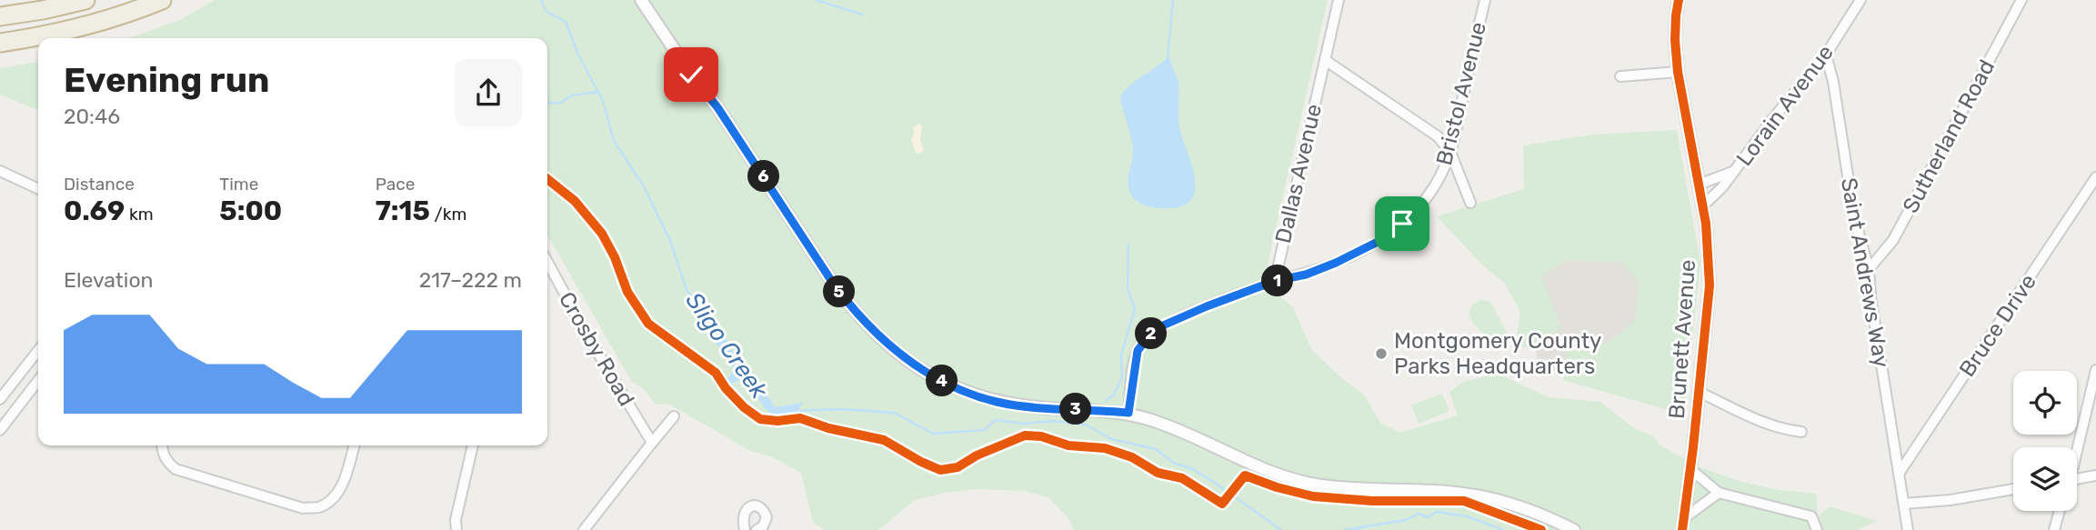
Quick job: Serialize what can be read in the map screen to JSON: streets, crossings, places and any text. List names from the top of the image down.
{
  "streets": {
    "street": [
      "Bristol Avenue",
      "Lorain Avenue",
      "Sutherland Road",
      "Dallas Avenue",
      "Saint Andrews Way",
      "Bruce Drive",
      "Brunett Avenue",
      "Crosby Road"
    ]
  },
  "crossings": [
    ["Bristol Avenue", "Dallas Avenue"],
    ["Lorain Avenue", "Saint Andrews Way"],
    ["Lorain Avenue", "Brunett Avenue"],
    ["Sutherland Road", "Saint Andrews Way"],
    ["Saint Andrews Way", "Bruce Drive"]
  ],
  "water": ["Sligo Creek"],
  "places": ["Montgomery County Parks Headquarters"],
  "page": {
    "heading": ["Evening run", "20:46"],
    "stats": [
      ["Distance", "0.69 km"],
      ["Time", "5:00"],
      ["Pace", "7:15 /km"]
    ],
    "pins": [
      "6",
      "1",
      "5",
      "2",
      "4",
      "3"
    ],
    "chart": ["Elevation", "217–222 m"]
  }
}
